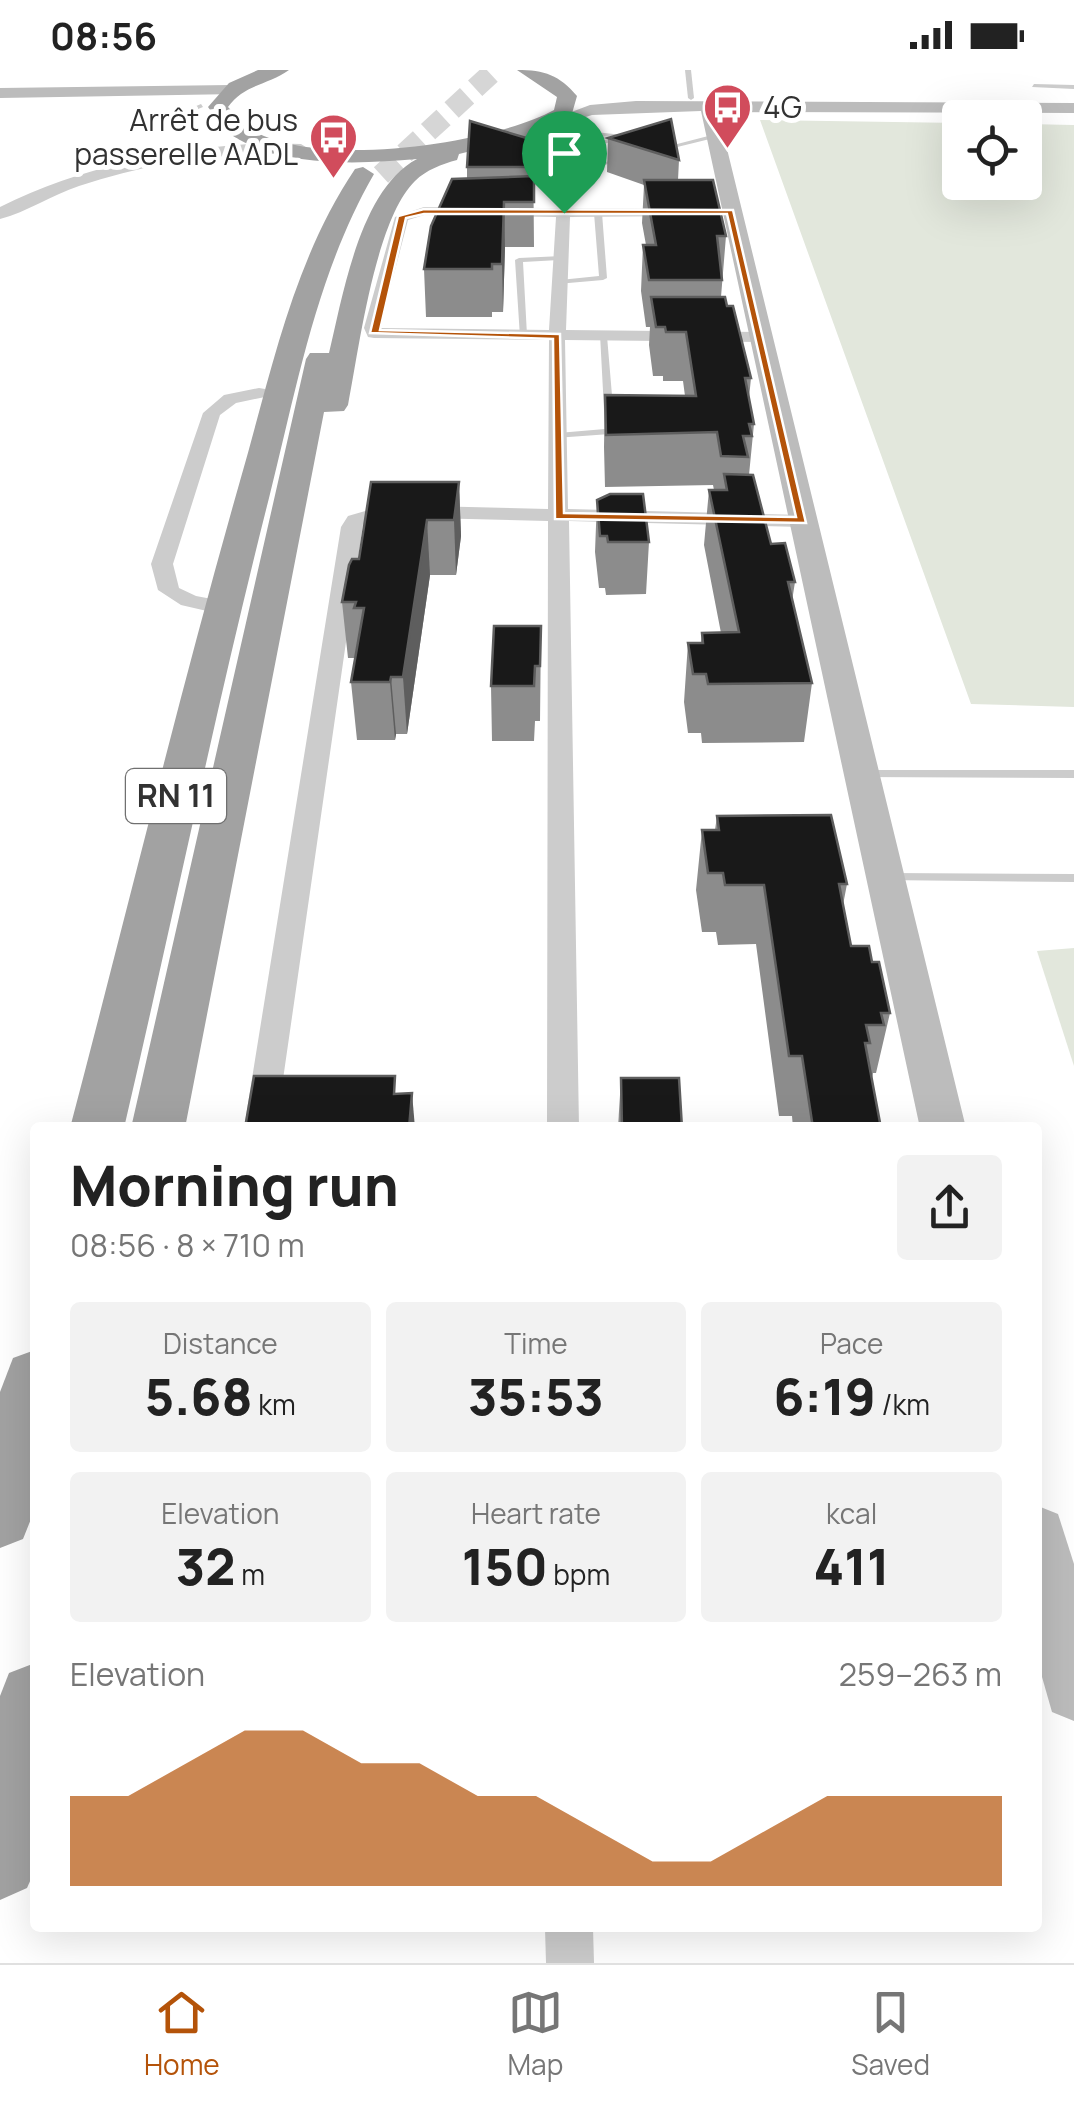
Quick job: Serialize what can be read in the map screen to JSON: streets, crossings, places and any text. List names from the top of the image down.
{
  "streets": {
    "highway": ["RN 11"]
  },
  "places": {
    "bus stop": ["4G", "Arrêt de bus passerelle AADL"]
  },
  "page": {
    "status": "08:56",
    "heading": ["Morning run", "08:56 · 8 × 710 m"],
    "stats": [
      ["Distance", "5.68 km"],
      ["Time", "35:53"],
      ["Pace", "6:19 /km"],
      ["Elevation", "32 m"],
      ["Heart rate", "150 bpm"],
      ["kcal", "411"]
    ],
    "chart": ["Elevation", "259–263 m"],
    "tabs": ["Home", "Map", "Saved"]
  }
}
